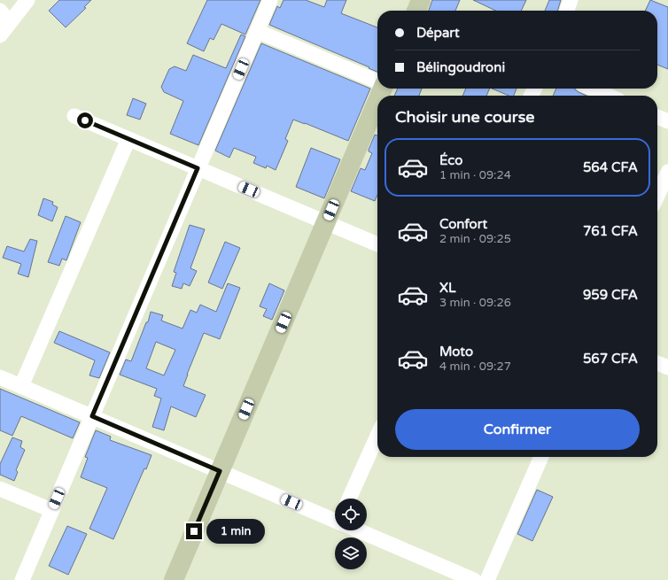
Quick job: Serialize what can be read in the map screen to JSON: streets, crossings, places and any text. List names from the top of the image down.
{
  "page": {
    "banner": ["Départ", "Bélingoudroni"],
    "heading": "Choisir une course",
    "list": [
      {
        "name": "Éco",
        "note": "1 min · 09:24",
        "value": "564 CFA"
      },
      {
        "name": "Confort",
        "note": "2 min · 09:25",
        "value": "761 CFA"
      },
      {
        "name": "XL",
        "note": "3 min · 09:26",
        "value": "959 CFA"
      },
      {
        "name": "Moto",
        "note": "4 min · 09:27",
        "value": "567 CFA"
      }
    ],
    "buttons": "Confirmer",
    "bubble": "1 min"
  }
}
